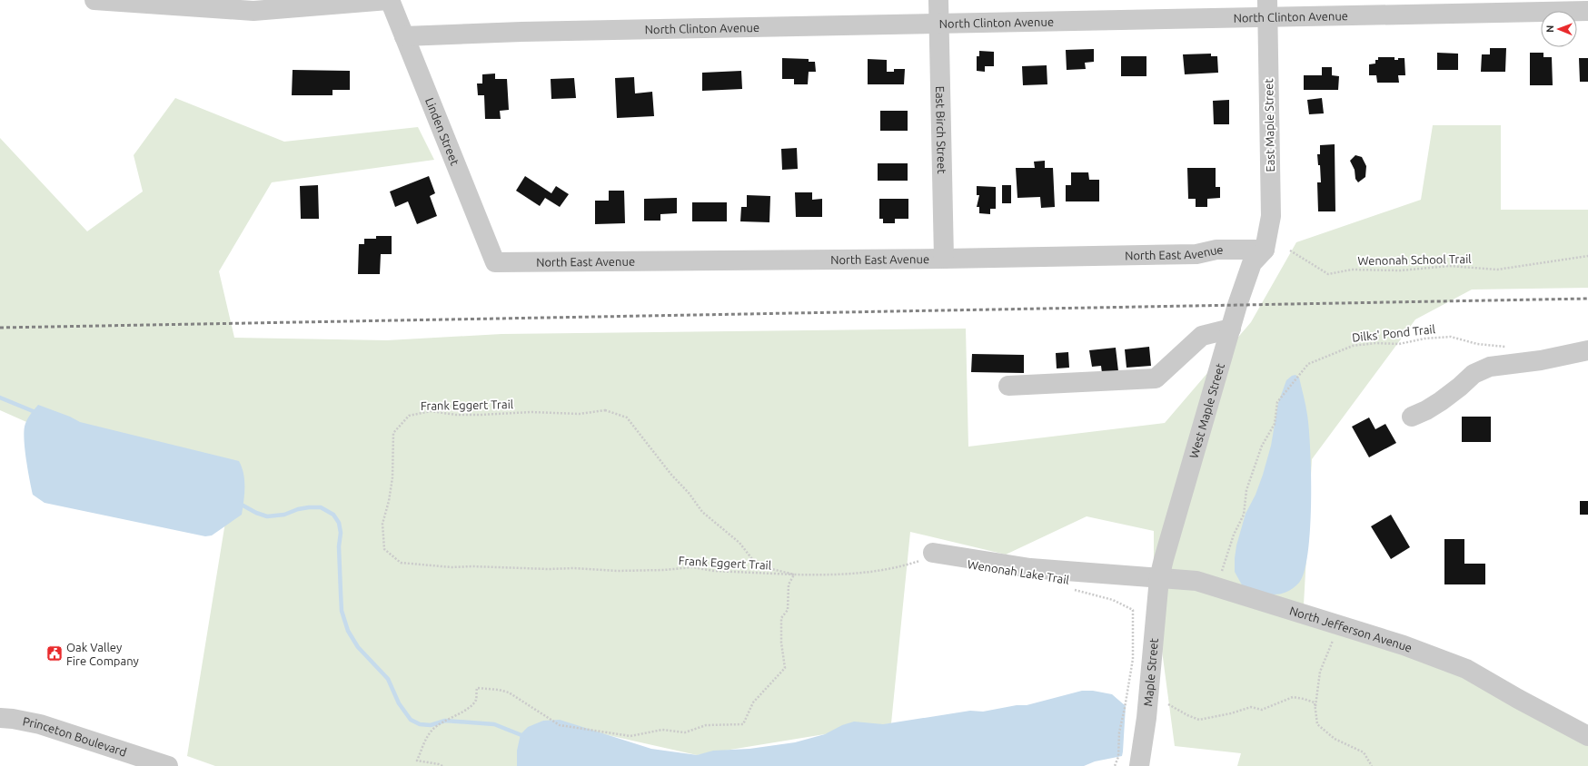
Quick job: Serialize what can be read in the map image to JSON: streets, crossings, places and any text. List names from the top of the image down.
{
  "streets": {
    "street": [
      "North Clinton Avenue",
      "East Maple Street",
      "East Birch Street",
      "Linden Street",
      "North East Avenue",
      "West Maple Street",
      "North Jefferson Avenue",
      "Maple Street",
      "Princeton Boulevard"
    ],
    "path": [
      "Wenonah School Trail",
      "Dilks' Pond Trail",
      "Frank Eggert Trail",
      "Wenonah Lake Trail"
    ]
  },
  "crossings": [
    ["North Clinton Avenue", "East Maple Street"],
    ["North Clinton Avenue", "East Birch Street"],
    ["North Clinton Avenue", "Linden Street"],
    ["East Maple Street", "North East Avenue"],
    ["East Maple Street", "West Maple Street"],
    ["East Birch Street", "North East Avenue"],
    ["Linden Street", "North East Avenue"],
    ["North East Avenue", "West Maple Street"],
    ["West Maple Street", "North Jefferson Avenue"],
    ["West Maple Street", "Maple Street"],
    ["North Jefferson Avenue", "Maple Street"]
  ],
  "places": {
    "public building": ["Oak Valley Fire Company"]
  },
  "north": "left"
}
